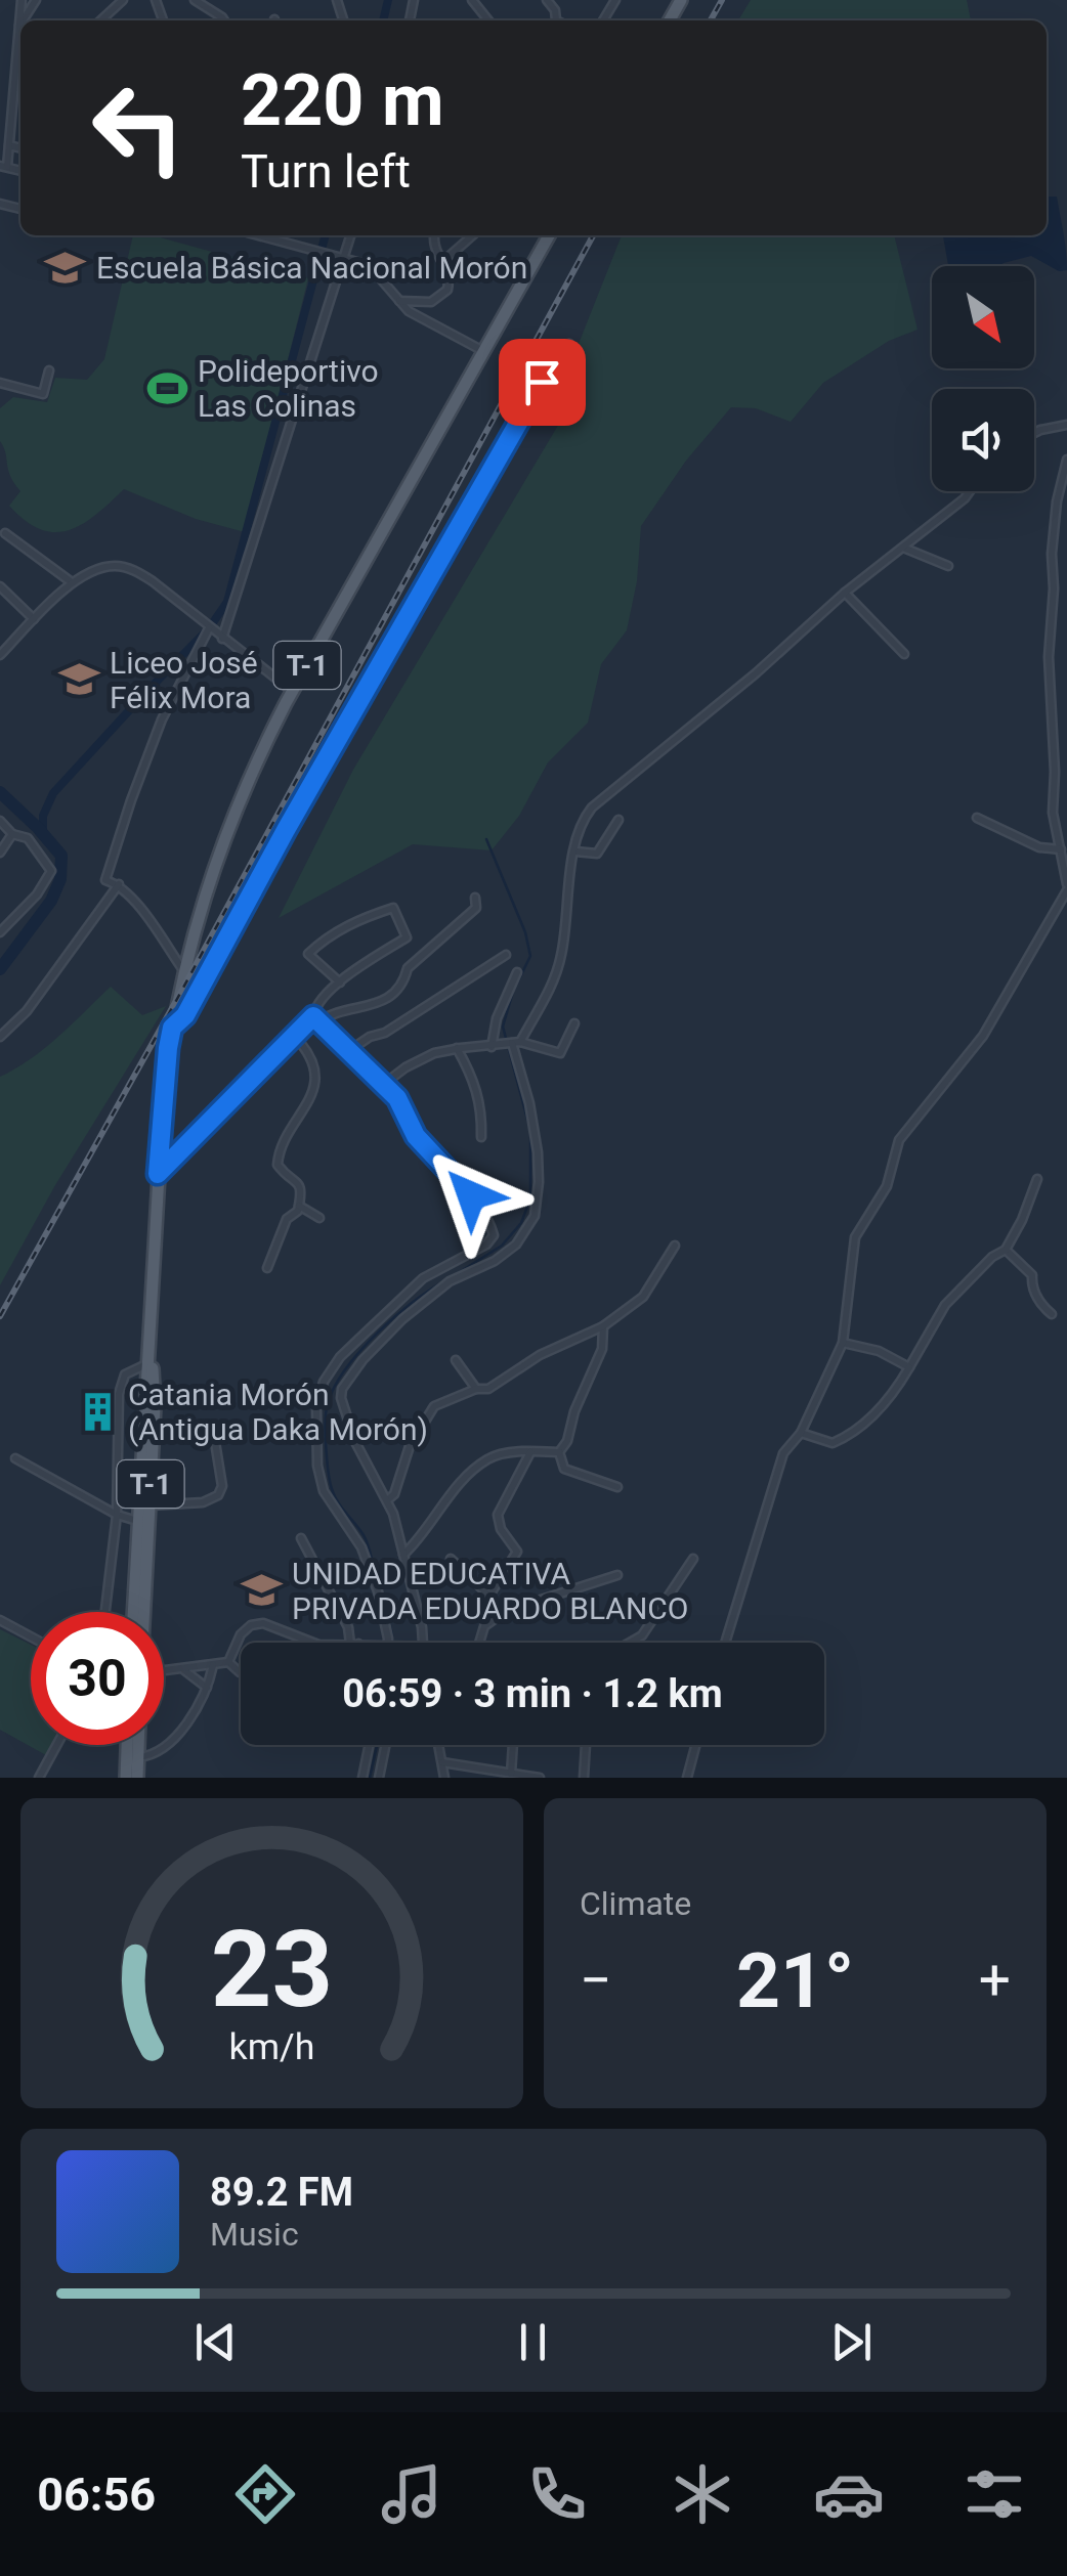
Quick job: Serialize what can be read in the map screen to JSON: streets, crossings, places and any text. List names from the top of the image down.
{
  "streets": {
    "main road": ["T-1"]
  },
  "places": {
    "school or university": ["Escuela Básica Nacional Morón", "Liceo José Félix Mora", "UNIDAD EDUCATIVA PRIVADA EDUARDO BLANCO"],
    "sports": ["Polideportivo Las Colinas"],
    "building": ["Catania Morón (Antigua Daka Morón)"]
  },
  "north": "bottom right",
  "page": {
    "turn": ["220 m", "Turn left"],
    "limit": "30",
    "trip": "06:59 · 3 min · 1.2 km",
    "tile": "Climate",
    "heat": ["−", "21°", "+"],
    "song": ["89.2 FM", "Music"],
    "tabs": "06:56",
    "gauge": ["23", "km/h"]
  }
}
